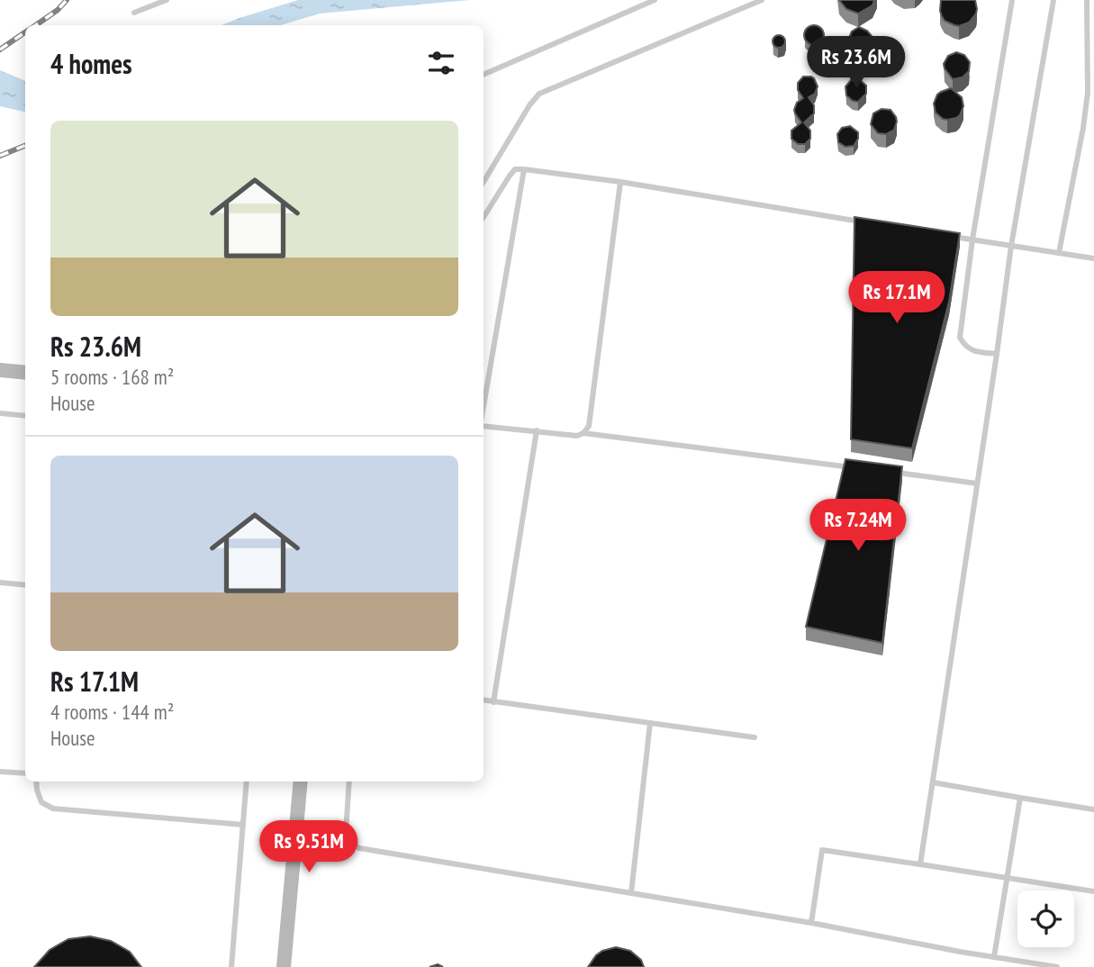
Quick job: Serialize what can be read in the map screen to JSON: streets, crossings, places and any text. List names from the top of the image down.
{
  "page": {
    "heading": "4 homes",
    "price": [
      "Rs 23.6M",
      "Rs 17.1M",
      "Rs 7.24M",
      "Rs 9.51M"
    ],
    "list": [
      {
        "name": "Rs 23.6M",
        "note": "5 rooms · 168 m² · House"
      },
      {
        "name": "Rs 17.1M",
        "note": "4 rooms · 144 m² · House"
      }
    ]
  }
}
